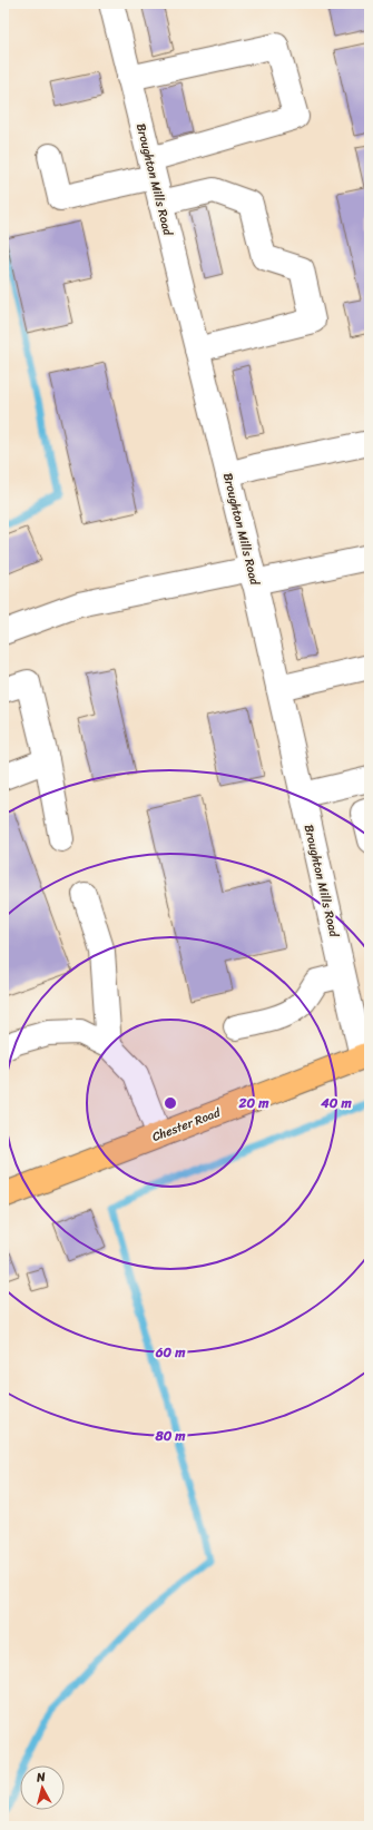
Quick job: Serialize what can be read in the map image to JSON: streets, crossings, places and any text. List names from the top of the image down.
{
  "streets": {
    "main road": ["Chester Road"],
    "street": ["Broughton Mills Road"]
  },
  "crossings": [
    ["Broughton Mills Road", "Chester Road"]
  ],
  "north": "top",
  "rings": [
    "20 m",
    "40 m",
    "60 m",
    "80 m"
  ]
}
